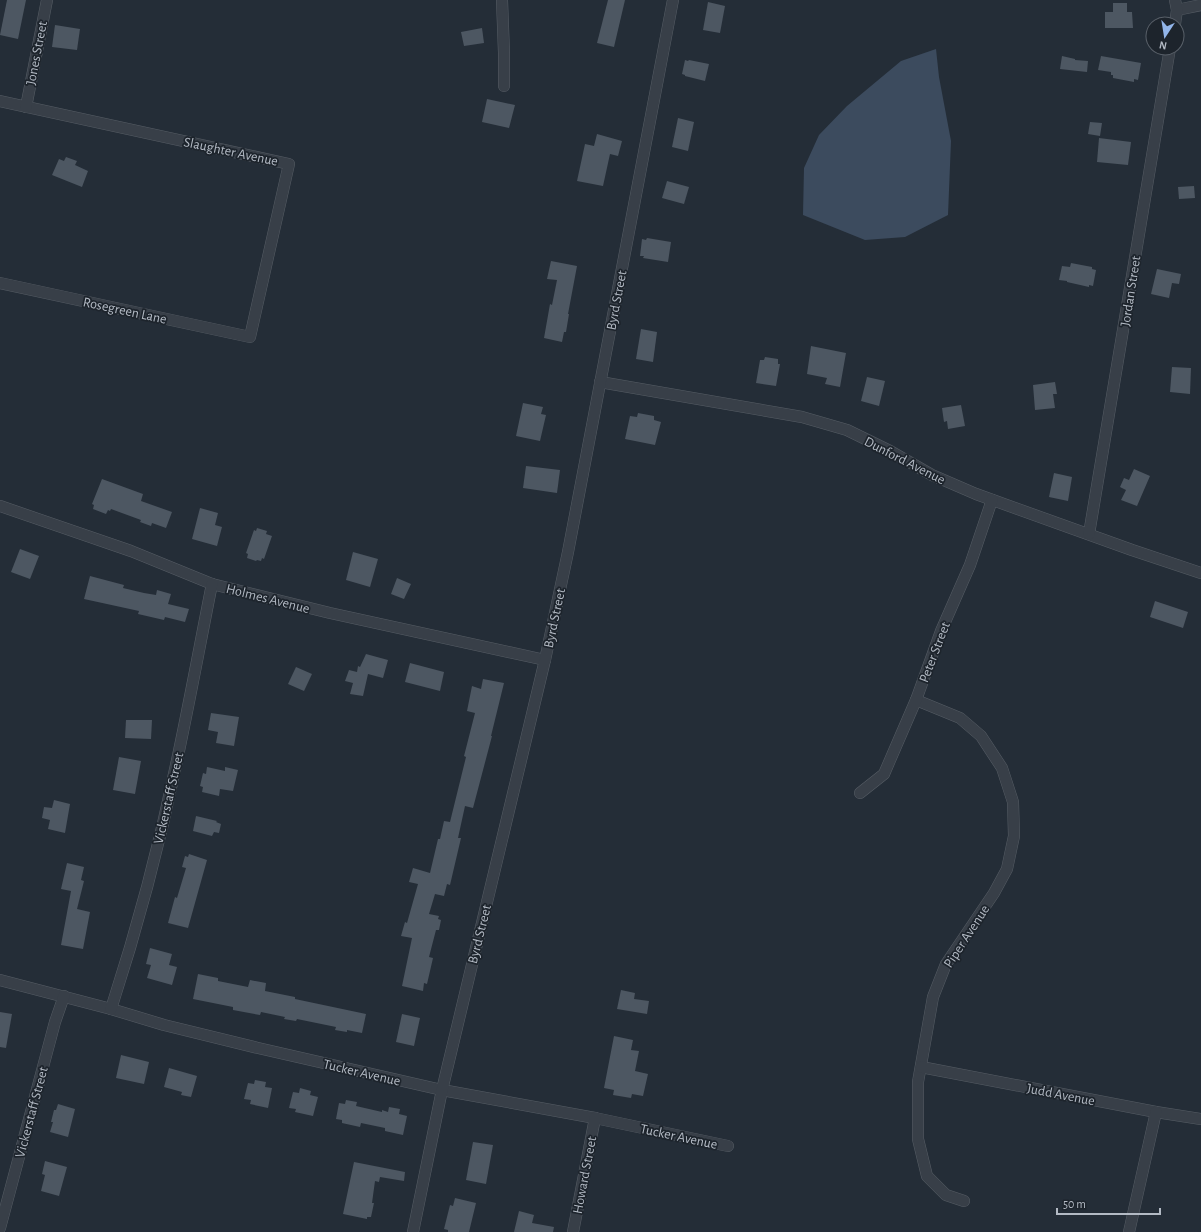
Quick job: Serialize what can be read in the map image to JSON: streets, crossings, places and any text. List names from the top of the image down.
{
  "streets": {
    "street": [
      "Jones Street",
      "Slaughter Avenue",
      "Jordan Street",
      "Byrd Street",
      "Rosegreen Lane",
      "Dunford Avenue",
      "Holmes Avenue",
      "Peter Street",
      "Vickerstaff Street",
      "Piper Avenue",
      "Tucker Avenue",
      "Judd Avenue",
      "Howard Street"
    ]
  },
  "crossings": [
    ["Jones Street", "Slaughter Avenue"],
    ["Slaughter Avenue", "Rosegreen Lane"],
    ["Jordan Street", "Dunford Avenue"],
    ["Byrd Street", "Dunford Avenue"],
    ["Byrd Street", "Holmes Avenue"],
    ["Byrd Street", "Tucker Avenue"],
    ["Dunford Avenue", "Peter Street"],
    ["Holmes Avenue", "Vickerstaff Street"],
    ["Peter Street", "Piper Avenue"],
    ["Vickerstaff Street", "Tucker Avenue"],
    ["Piper Avenue", "Judd Avenue"],
    ["Tucker Avenue", "Howard Street"]
  ],
  "scale_bar": "50 m",
  "north": "bottom"
}
